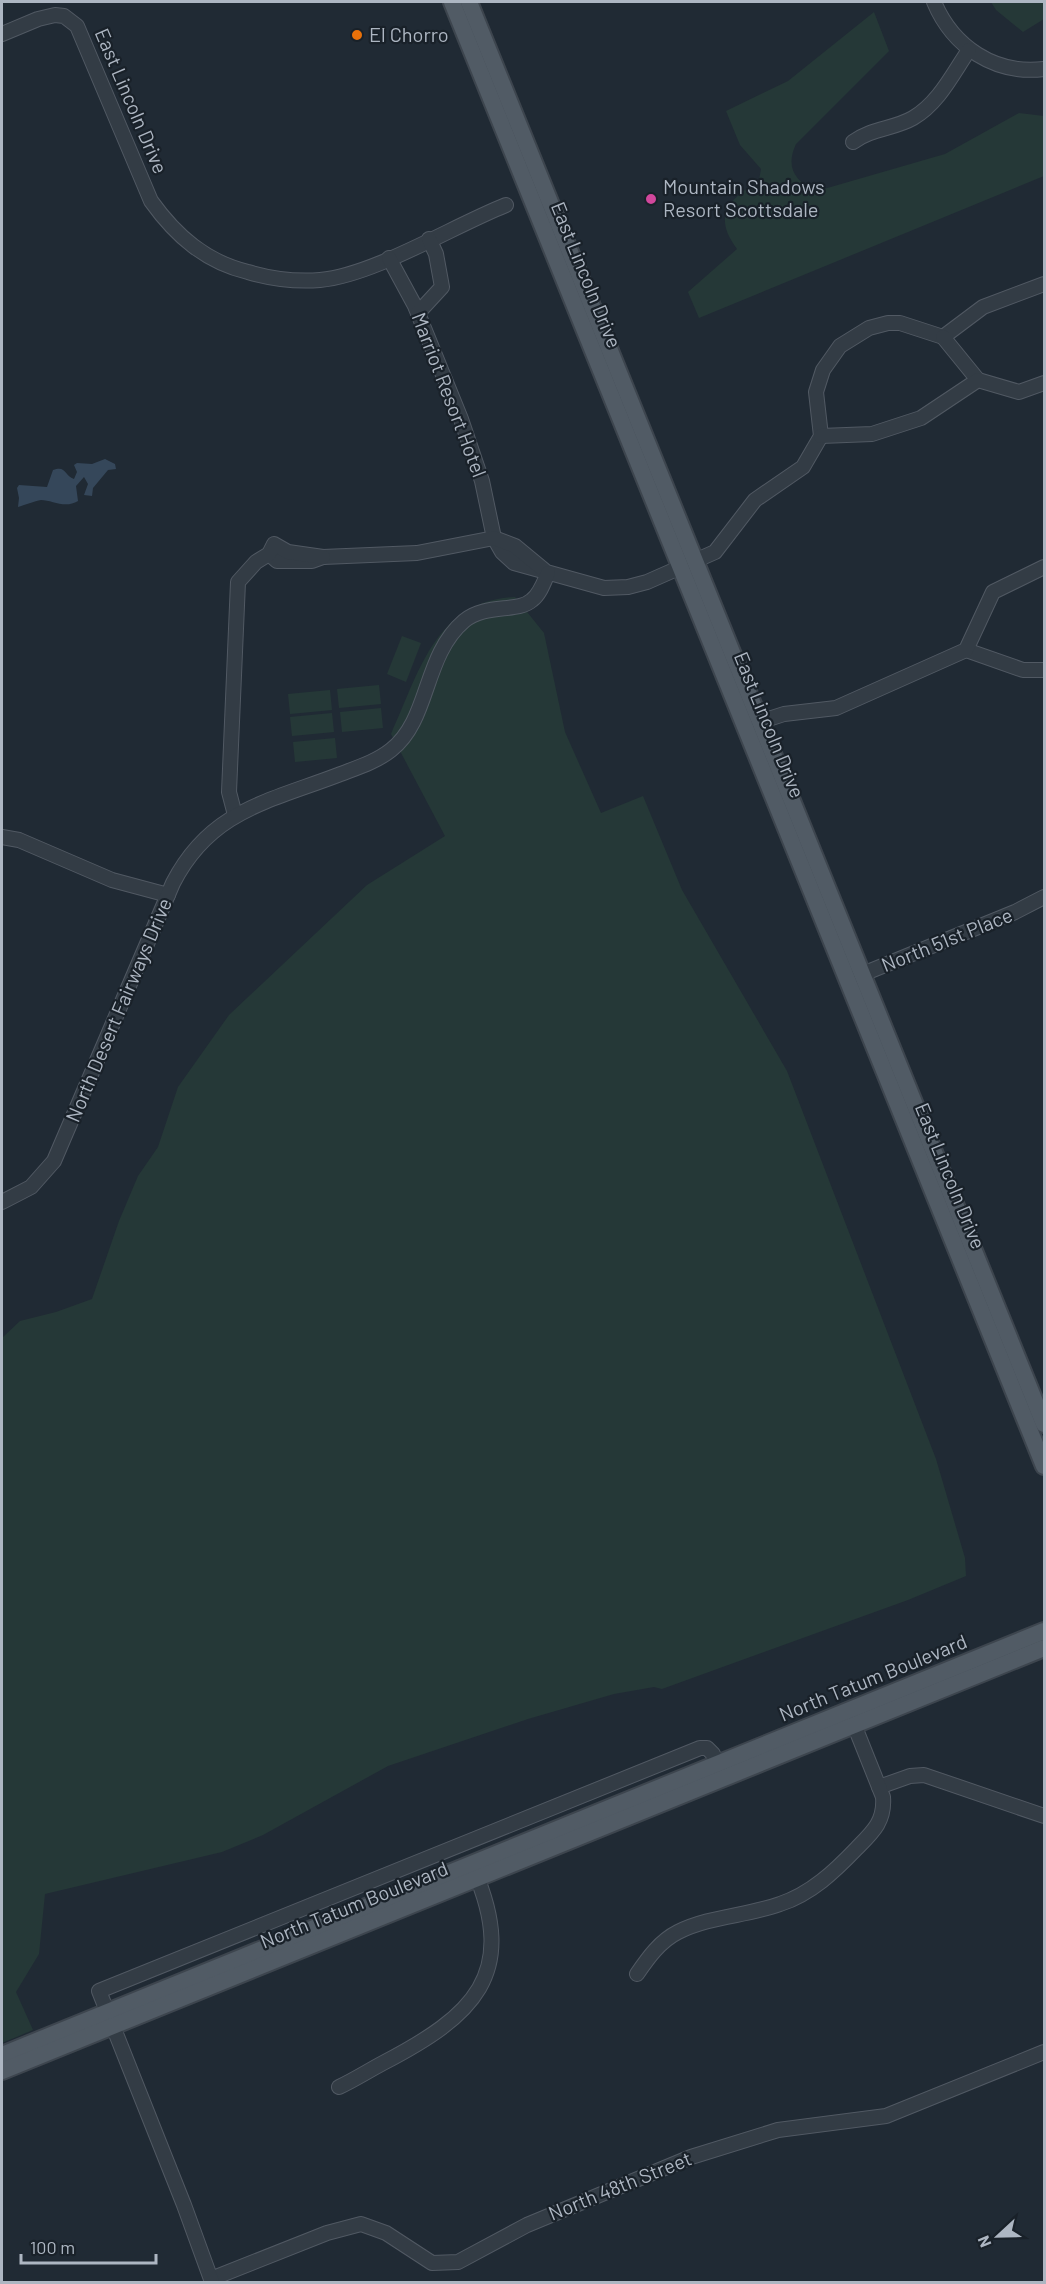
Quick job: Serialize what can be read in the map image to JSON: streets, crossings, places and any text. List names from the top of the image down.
{
  "streets": {
    "main road": ["East Lincoln Drive", "North Tatum Boulevard"],
    "street": [
      "Marriot Resort Hotel",
      "North 51st Place",
      "North Desert Fairways Drive",
      "North 48th Street"
    ]
  },
  "crossings": [
    ["East Lincoln Drive", "Marriot Resort Hotel"],
    ["East Lincoln Drive", "North 51st Place"]
  ],
  "places": ["El Chorro", "Mountain Shadows Resort Scottsdale"],
  "scale_bar": "100 m",
  "north": "left"
}
